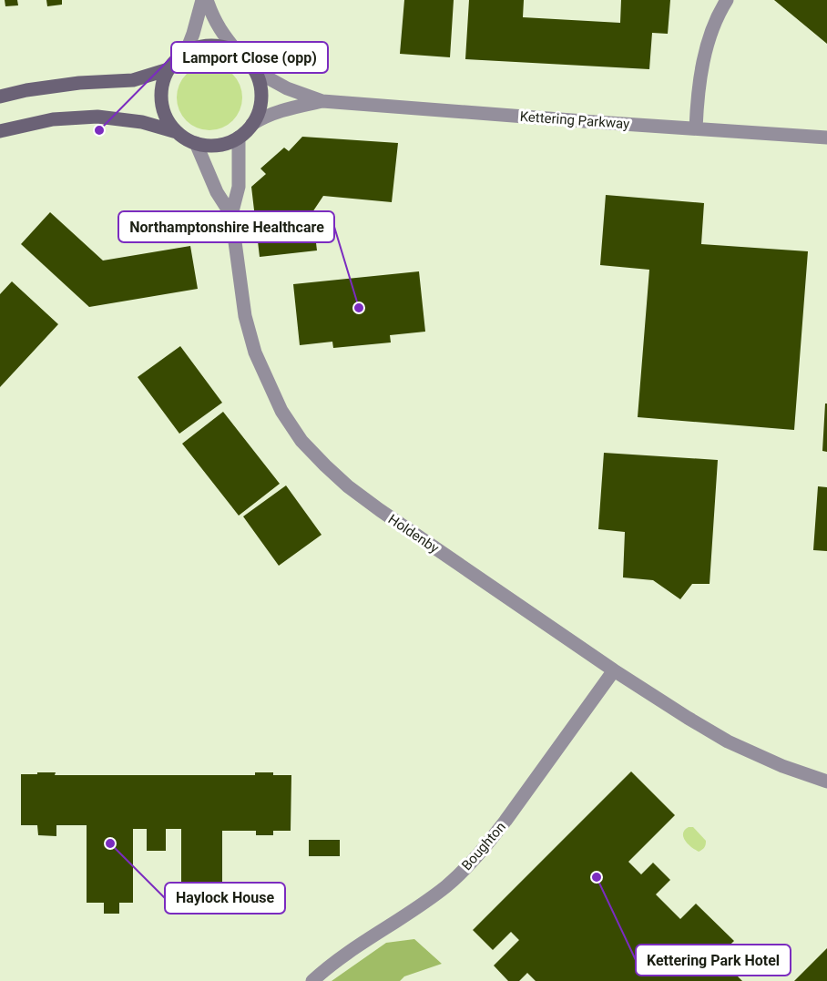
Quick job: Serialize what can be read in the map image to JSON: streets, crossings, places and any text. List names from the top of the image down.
{
  "streets": {
    "street": ["Kettering Parkway", "Holdenby", "Boughton"]
  },
  "crossings": [
    ["Kettering Parkway", "Holdenby"],
    ["Holdenby", "Boughton"]
  ],
  "places": [
    "Lamport Close (opp)",
    "Northamptonshire Healthcare",
    "Haylock House",
    "Kettering Park Hotel"
  ]
}
